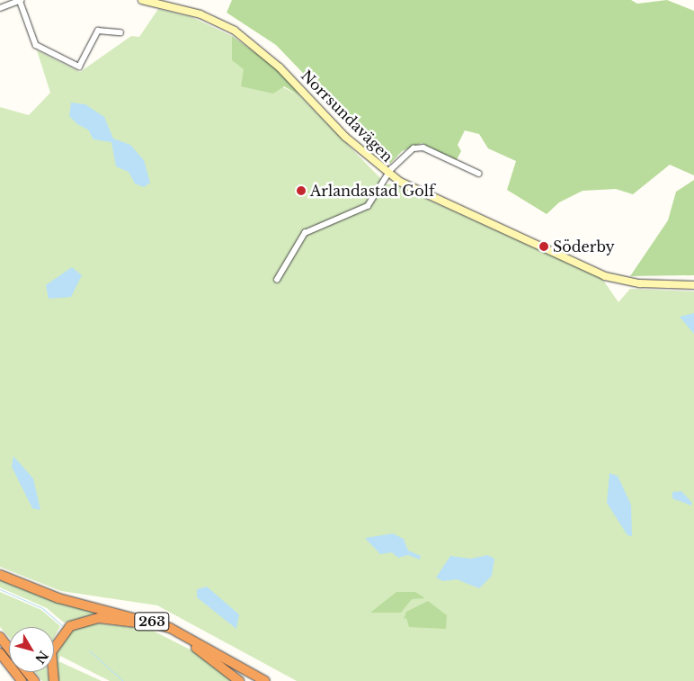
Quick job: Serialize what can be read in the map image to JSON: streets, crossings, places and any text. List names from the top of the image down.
{
  "streets": {
    "highway": ["263"],
    "street": ["Norrsundavägen"]
  },
  "places": ["Arlandastad Golf", "Söderby"],
  "north": "bottom right"
}
